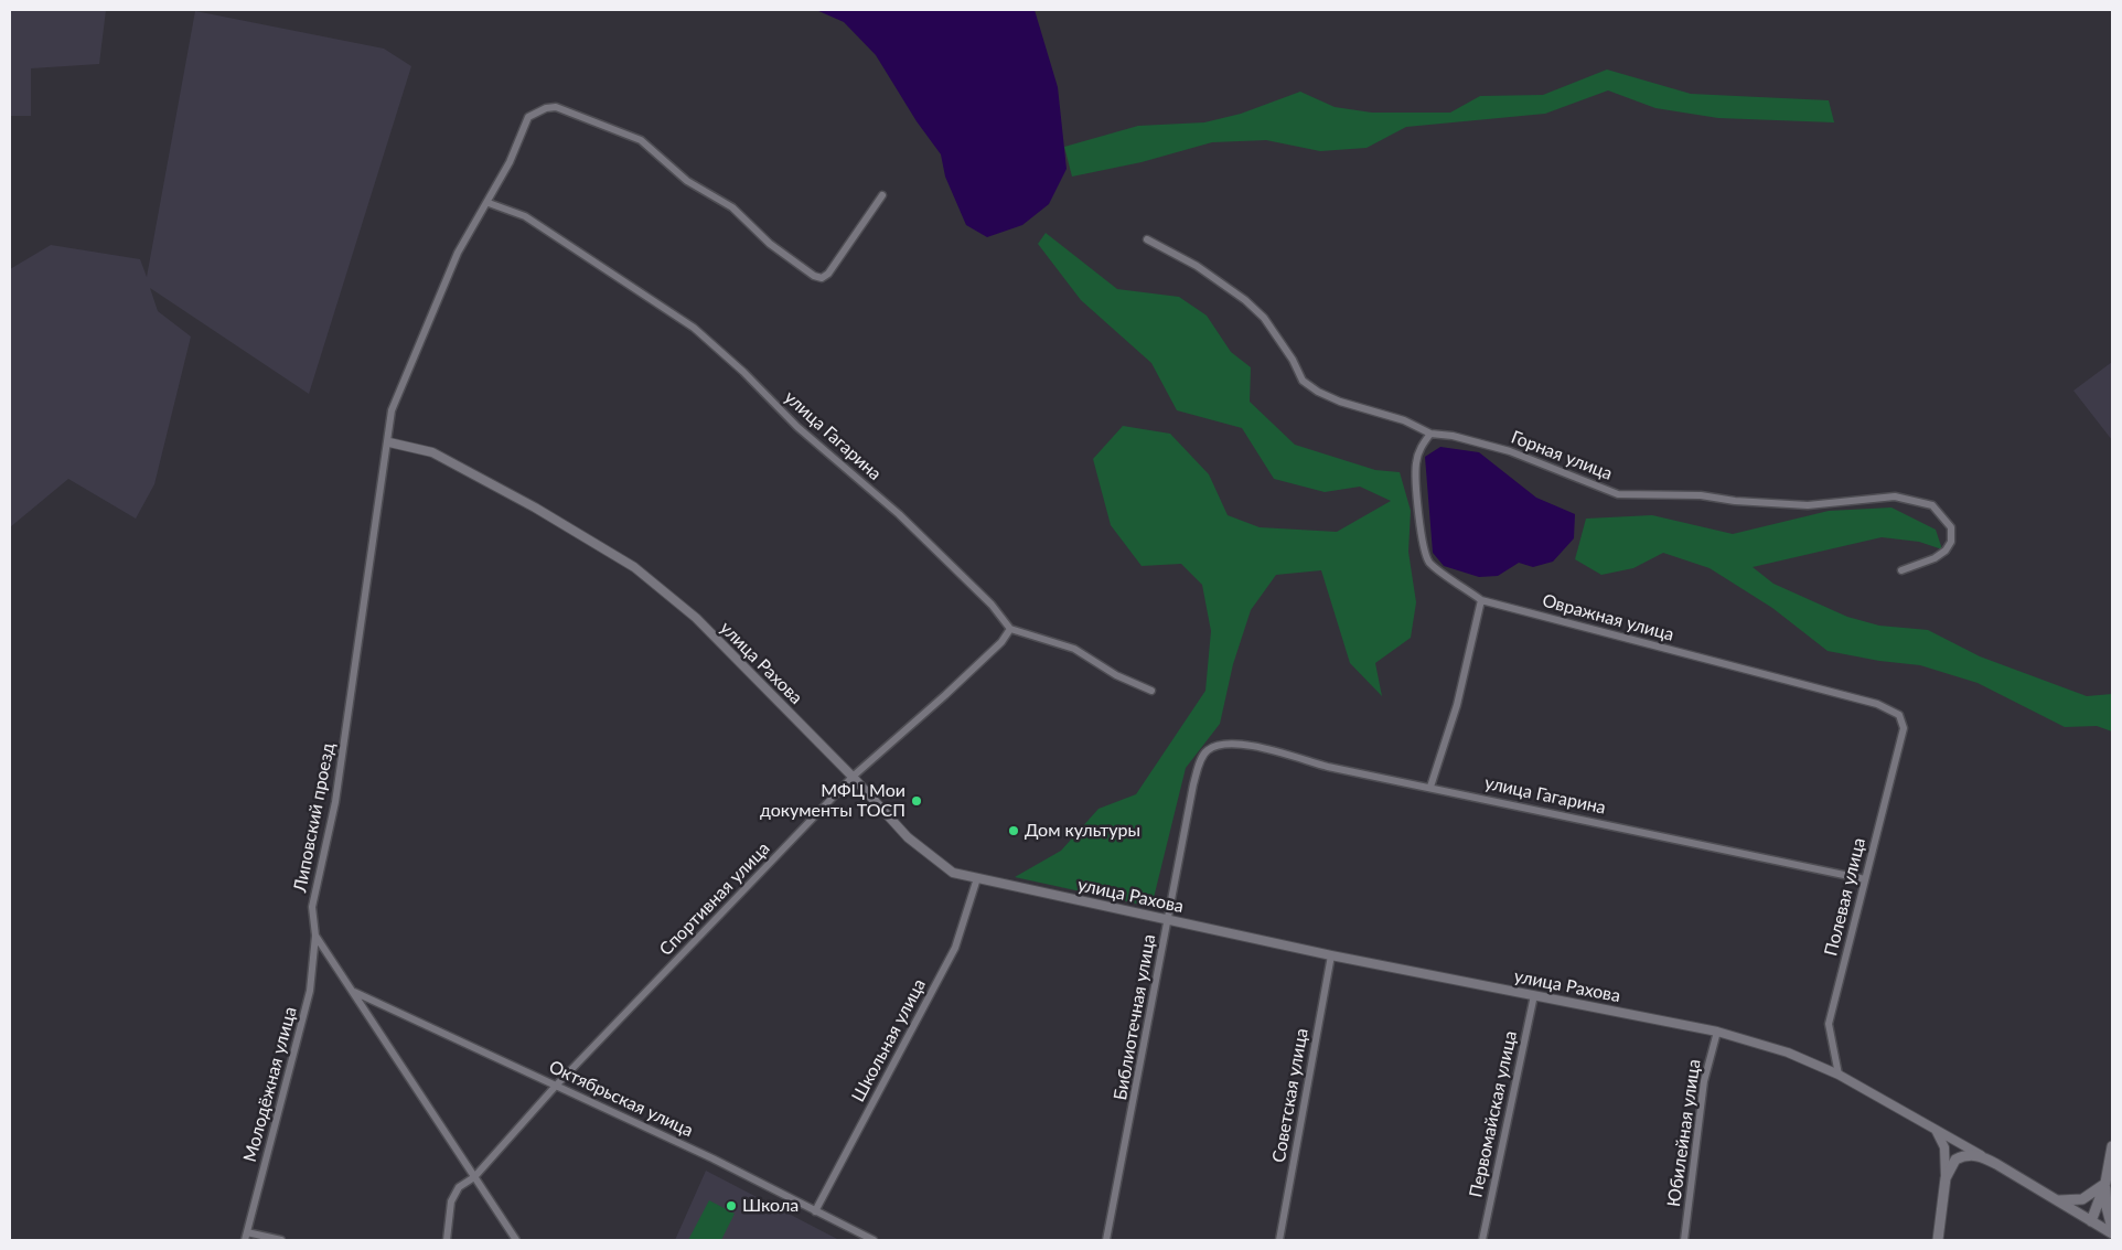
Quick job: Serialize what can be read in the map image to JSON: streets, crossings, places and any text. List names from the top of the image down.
{
  "streets": {
    "street": [
      "улица Гагарина",
      "Горная улица",
      "Овражная улица",
      "улица Рахова",
      "Липовский проезд",
      "Полевая улица",
      "Спортивная улица",
      "Библиотечная улица",
      "Школьная улица",
      "Молодёжная улица",
      "Советская улица",
      "Октябрьская улица",
      "Первомайская улица",
      "Юбилейная улица"
    ]
  },
  "crossings": [
    ["улица Гагарина", "Липовский проезд"],
    ["улица Гагарина", "Полевая улица"],
    ["улица Гагарина", "Спортивная улица"],
    ["улица Гагарина", "Библиотечная улица"],
    ["Овражная улица", "Полевая улица"],
    ["улица Рахова", "Липовский проезд"],
    ["улица Рахова", "Полевая улица"],
    ["улица Рахова", "Спортивная улица"],
    ["улица Рахова", "Библиотечная улица"],
    ["улица Рахова", "Школьная улица"],
    ["улица Рахова", "Советская улица"],
    ["улица Рахова", "Первомайская улица"],
    ["улица Рахова", "Юбилейная улица"],
    ["Липовский проезд", "Спортивная улица"],
    ["Липовский проезд", "Молодёжная улица"],
    ["Липовский проезд", "Октябрьская улица"],
    ["Спортивная улица", "Октябрьская улица"],
    ["Школьная улица", "Октябрьская улица"]
  ],
  "places": ["МФЦ Мои документы ТОСП", "Дом культуры", "Школа"]
}
